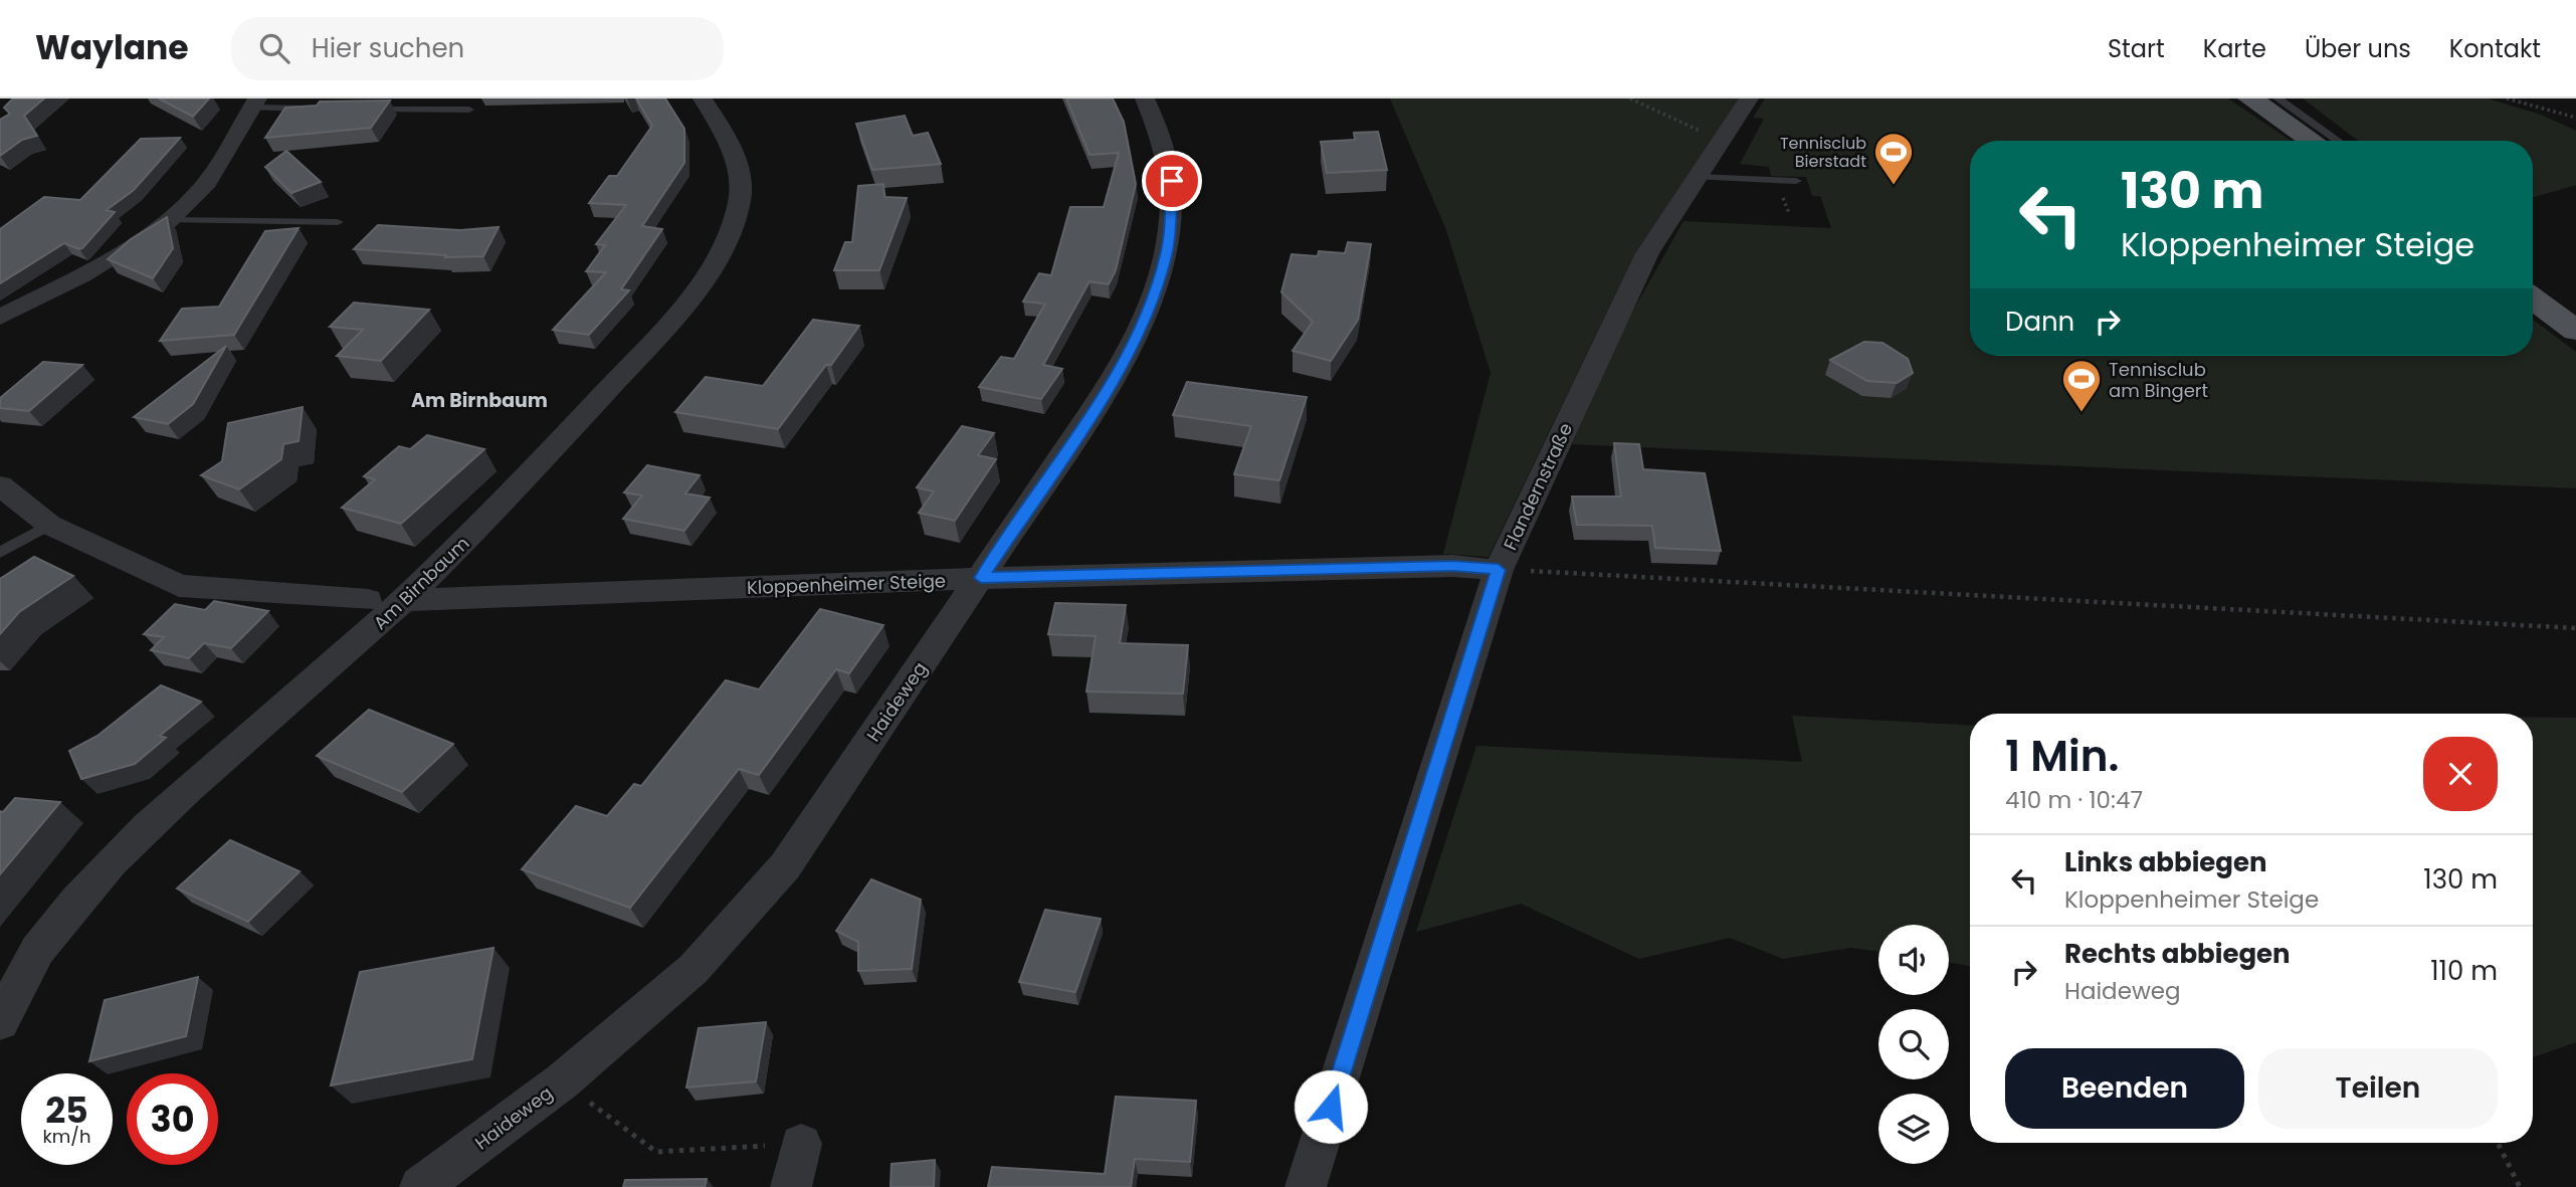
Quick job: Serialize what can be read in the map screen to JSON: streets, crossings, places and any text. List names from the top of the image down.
{
  "streets": {
    "street": [
      "Flandernstraße",
      "Am Birnbaum",
      "Kloppenheimer Steige",
      "Haideweg"
    ]
  },
  "crossings": [
    ["Flandernstraße", "Kloppenheimer Steige"],
    ["Am Birnbaum", "Kloppenheimer Steige"],
    ["Kloppenheimer Steige", "Haideweg"]
  ],
  "districts": ["Am Birnbaum"],
  "places": {
    "sports": ["Tennisclub Bierstadt", "Tennisclub am Bingert"]
  },
  "page": {
    "header": "Waylane",
    "search": "Hier suchen",
    "nav": [
      "Start",
      "Karte",
      "Über uns",
      "Kontakt"
    ],
    "turn": ["130 m", "Kloppenheimer Steige"],
    "then": "Dann",
    "heading": ["1 Min.", "410 m · 10:47"],
    "list": [
      {
        "name": "Links abbiegen",
        "note": "Kloppenheimer Steige",
        "value": "130 m"
      },
      {
        "name": "Rechts abbiegen",
        "note": "Haideweg",
        "value": "110 m"
      }
    ],
    "buttons": ["Beenden", "Teilen"],
    "speed": "25 km/h",
    "limit": "30"
  }
}
